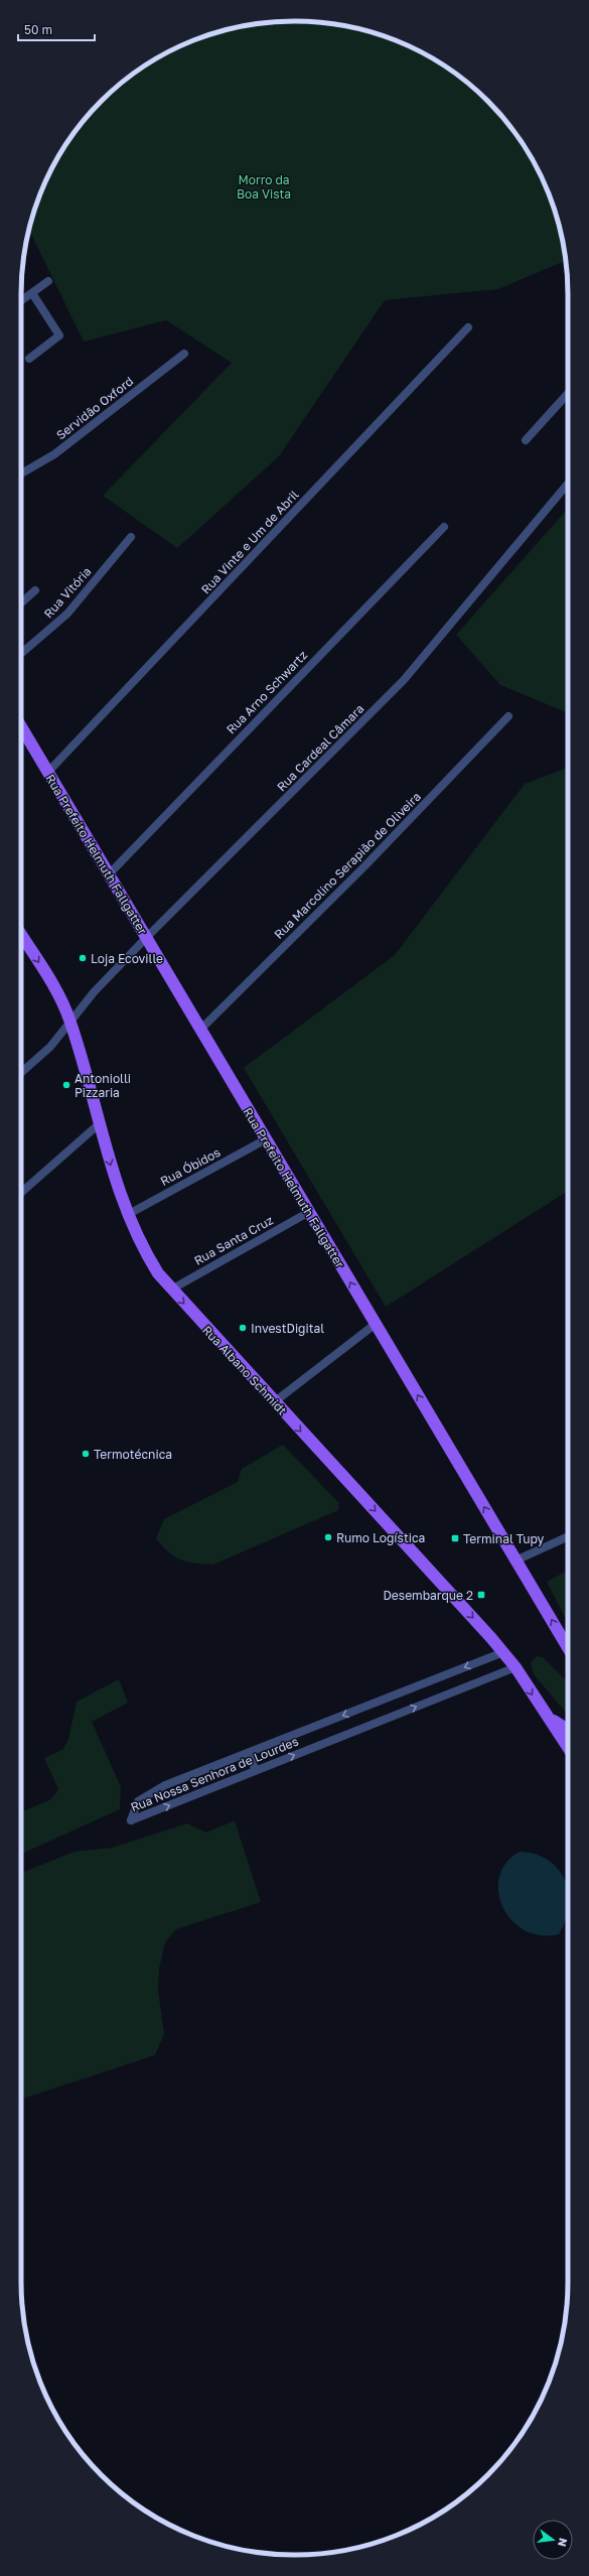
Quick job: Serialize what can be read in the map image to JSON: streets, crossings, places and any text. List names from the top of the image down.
{
  "streets": {
    "main road": ["Rua Prefeito Helmuth Fallgatter", "Rua Albano Schmidt"],
    "street": [
      "Servidão Oxford",
      "Rua Vinte e Um de Abril",
      "Rua Vitória",
      "Rua Arno Schwartz",
      "Rua Cardeal Câmara",
      "Rua Marcolino Serapião de Oliveira",
      "Rua Óbidos",
      "Rua Santa Cruz",
      "Rua Nossa Senhora de Lourdes"
    ]
  },
  "crossings": [
    ["Rua Vinte e Um de Abril", "Rua Prefeito Helmuth Fallgatter"],
    ["Rua Arno Schwartz", "Rua Prefeito Helmuth Fallgatter"],
    ["Rua Cardeal Câmara", "Rua Prefeito Helmuth Fallgatter"],
    ["Rua Cardeal Câmara", "Rua Albano Schmidt"],
    ["Rua Prefeito Helmuth Fallgatter", "Rua Marcolino Serapião de Oliveira"],
    ["Rua Prefeito Helmuth Fallgatter", "Rua Óbidos"],
    ["Rua Prefeito Helmuth Fallgatter", "Rua Santa Cruz"],
    ["Rua Óbidos", "Rua Albano Schmidt"],
    ["Rua Santa Cruz", "Rua Albano Schmidt"],
    ["Rua Albano Schmidt", "Rua Nossa Senhora de Lourdes"]
  ],
  "one_way": ["Rua Prefeito Helmuth Fallgatter", "Rua Albano Schmidt"],
  "parks": ["Morro da Boa Vista"],
  "places": {
    "other": [
      "Loja Ecoville",
      "Antoniolli Pizzaria",
      "InvestDigital",
      "Termotécnica",
      "Rumo Logística"
    ],
    "transit": ["Terminal Tupy", "Desembarque 2"]
  },
  "scale_bar": "50 m",
  "north": "right"
}
